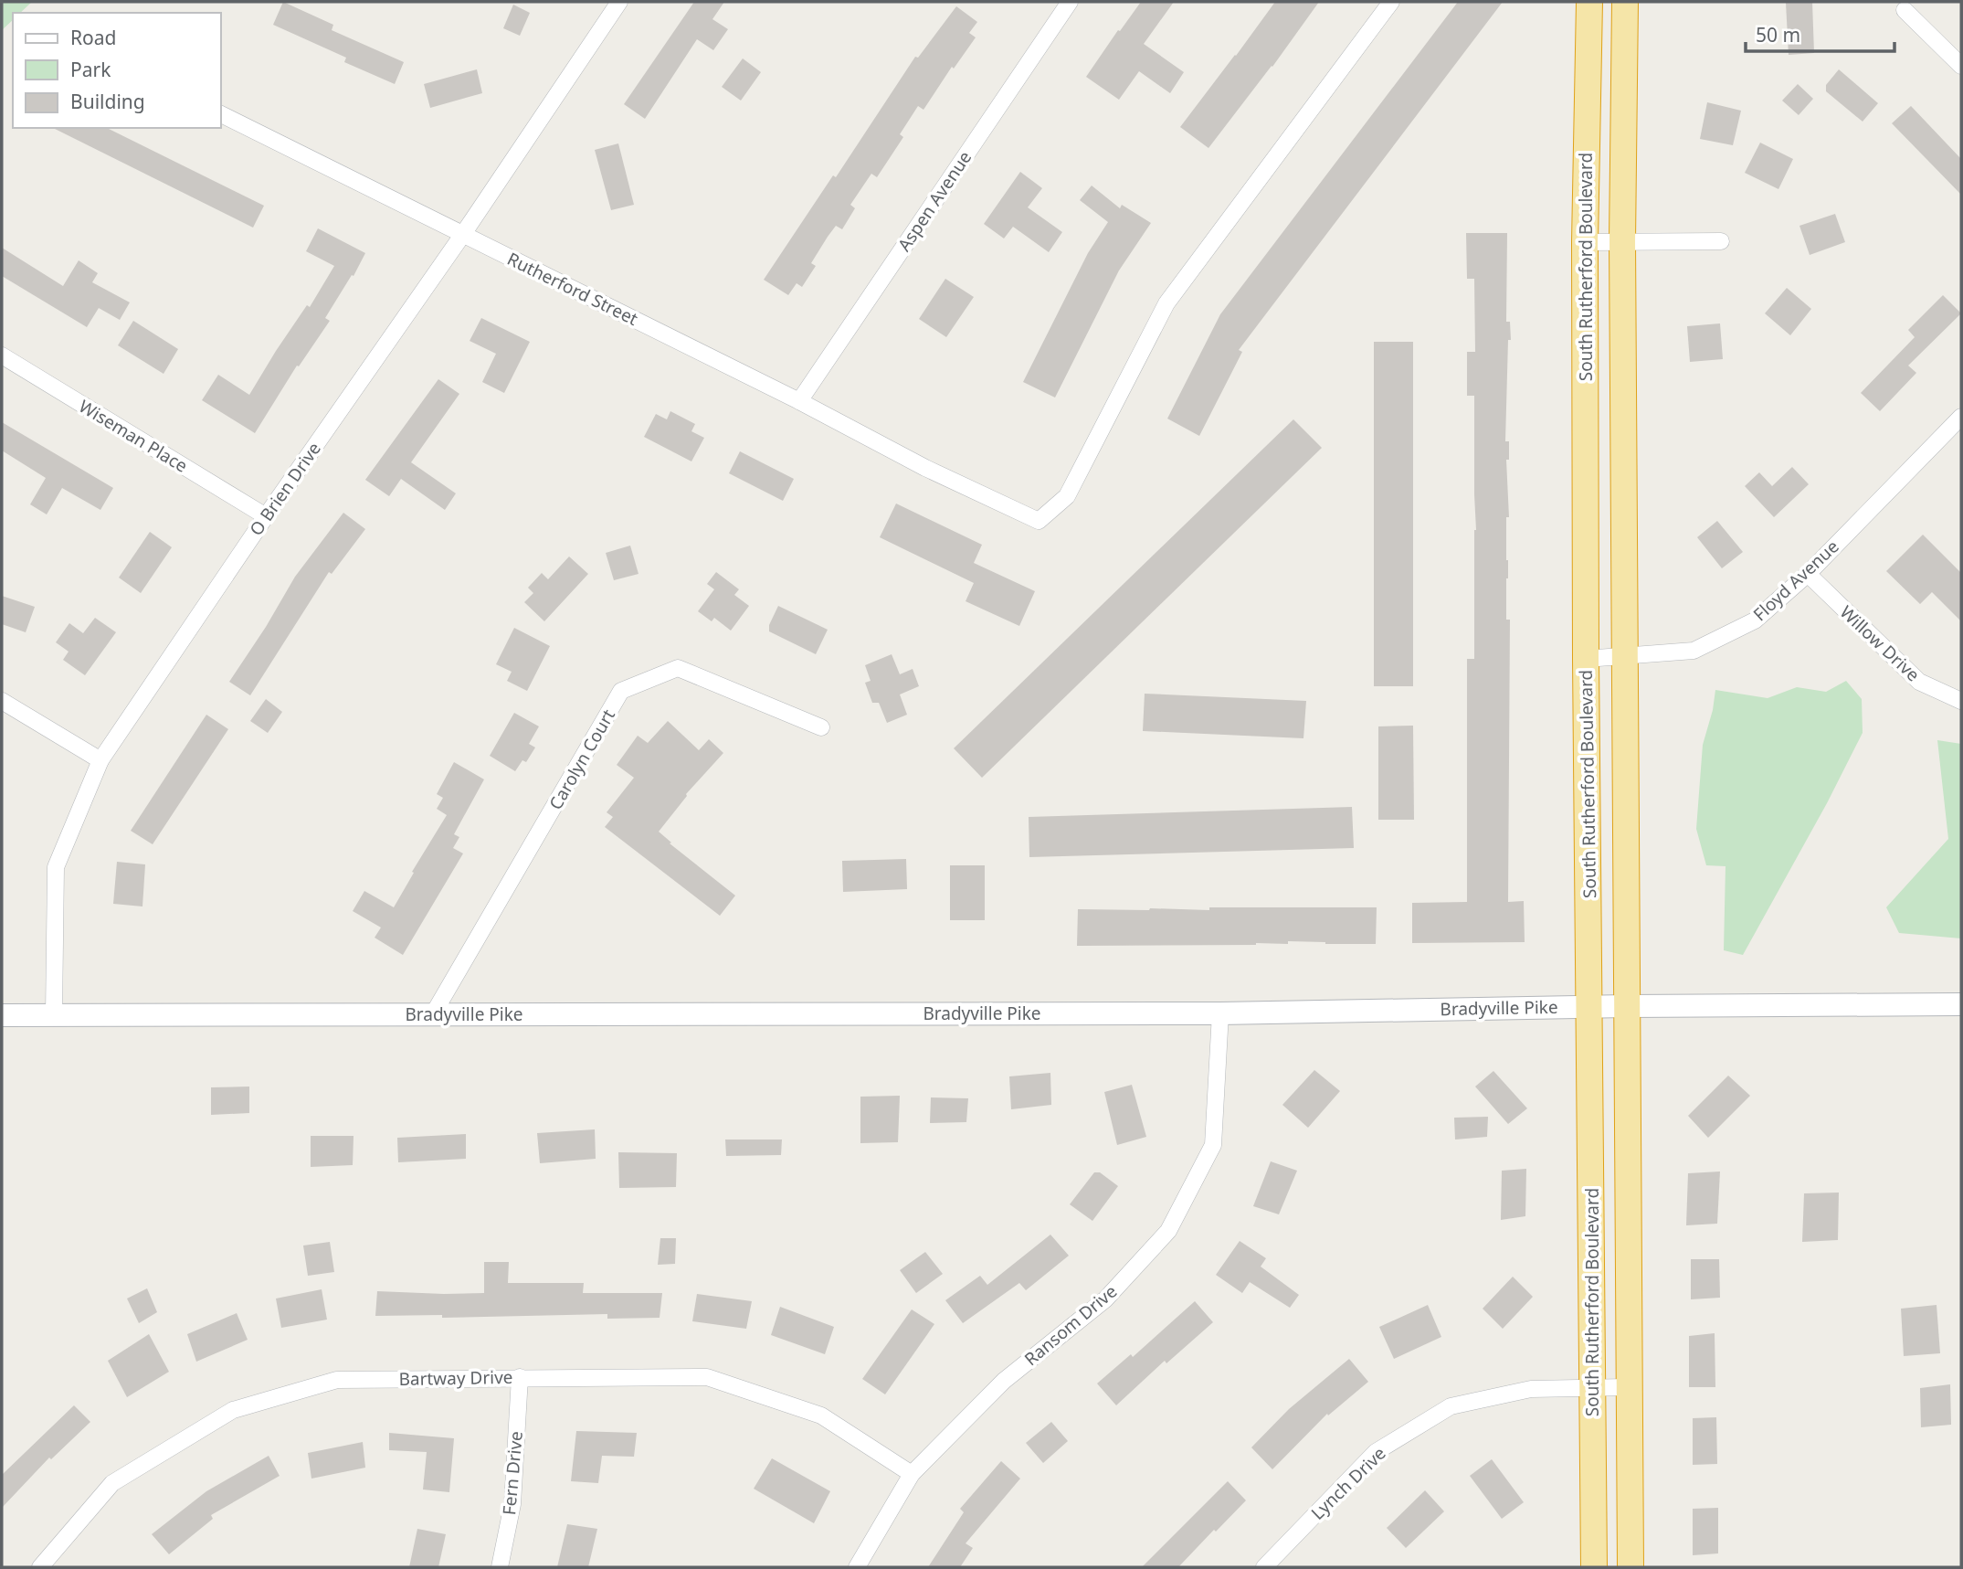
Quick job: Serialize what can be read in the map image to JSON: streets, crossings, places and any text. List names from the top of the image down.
{
  "streets": {
    "highway": ["South Rutherford Boulevard"],
    "main road": ["Bradyville Pike"],
    "street": [
      "Aspen Avenue",
      "Rutherford Street",
      "Wiseman Place",
      "O Brien Drive",
      "Floyd Avenue",
      "Willow Drive",
      "Carolyn Court",
      "Ransom Drive",
      "Bartway Drive",
      "Fern Drive",
      "Lynch Drive"
    ]
  },
  "crossings": [
    ["Aspen Avenue", "Rutherford Street"],
    ["South Rutherford Boulevard", "Floyd Avenue"],
    ["South Rutherford Boulevard", "Bradyville Pike"],
    ["South Rutherford Boulevard", "Lynch Drive"],
    ["Rutherford Street", "O Brien Drive"],
    ["Wiseman Place", "O Brien Drive"],
    ["O Brien Drive", "Bradyville Pike"],
    ["Floyd Avenue", "Willow Drive"],
    ["Carolyn Court", "Bradyville Pike"],
    ["Bradyville Pike", "Ransom Drive"],
    ["Ransom Drive", "Bartway Drive"],
    ["Bartway Drive", "Fern Drive"]
  ],
  "legend": ["Road", "Park", "Building"],
  "scale_bar": "50 m"
}
